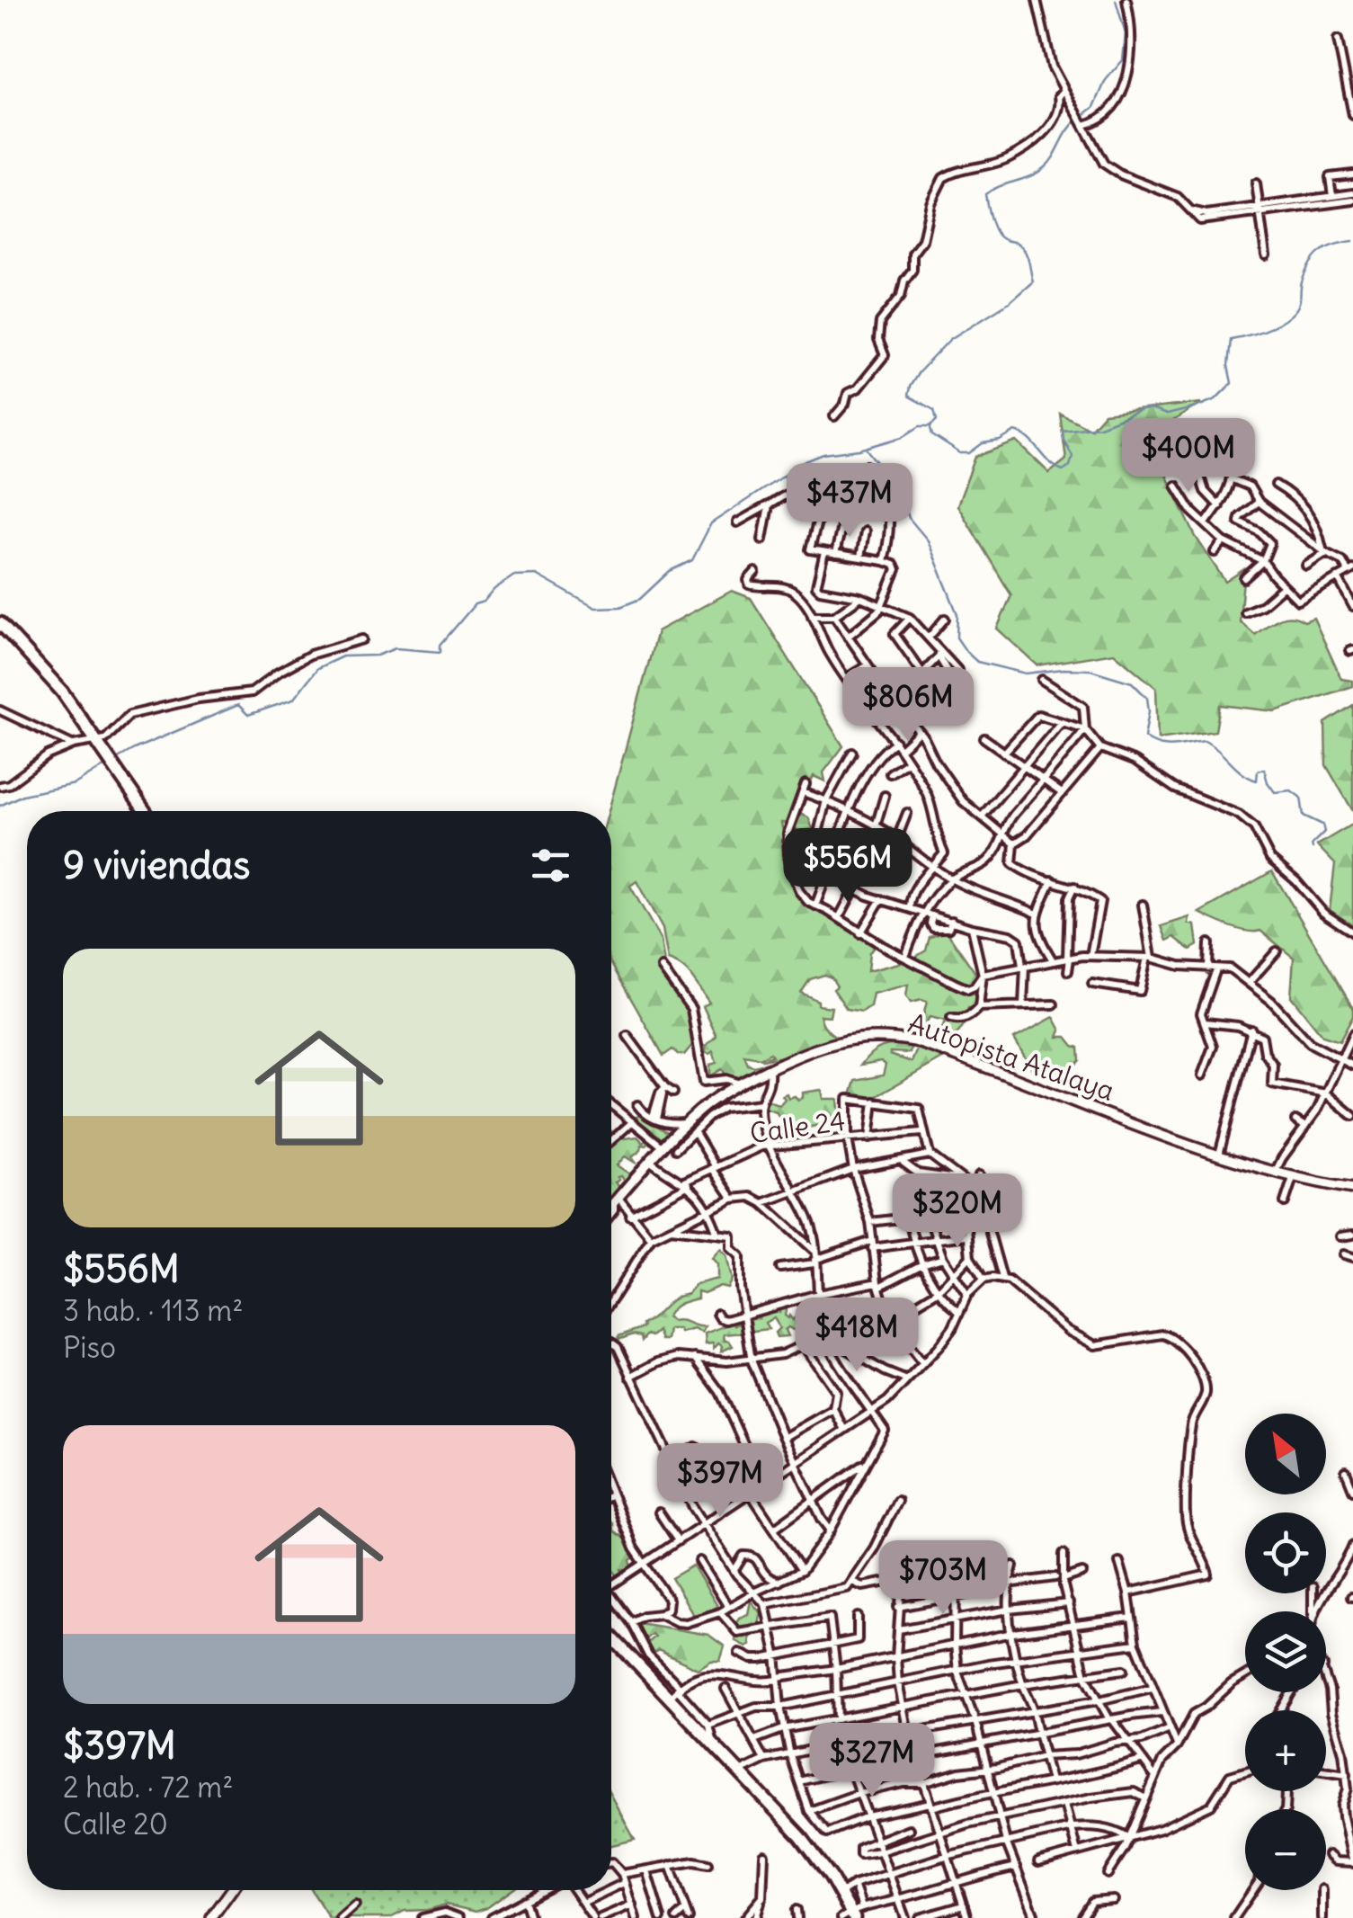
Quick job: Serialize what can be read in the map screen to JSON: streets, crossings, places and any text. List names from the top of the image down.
{
  "streets": {
    "main road": ["Autopista Atalaya"],
    "street": ["Calle 24"]
  },
  "north": "top left",
  "page": {
    "price": [
      "$400M",
      "$437M",
      "$806M",
      "$556M",
      "$320M",
      "$418M",
      "$397M",
      "$703M",
      "$327M"
    ],
    "heading": "9 viviendas",
    "list": [
      {
        "name": "$556M",
        "note": "3 hab. · 113 m² · Piso"
      },
      {
        "name": "$397M",
        "note": "2 hab. · 72 m² · Calle 20"
      }
    ],
    "map_buttons": ["+", "−"]
  }
}
